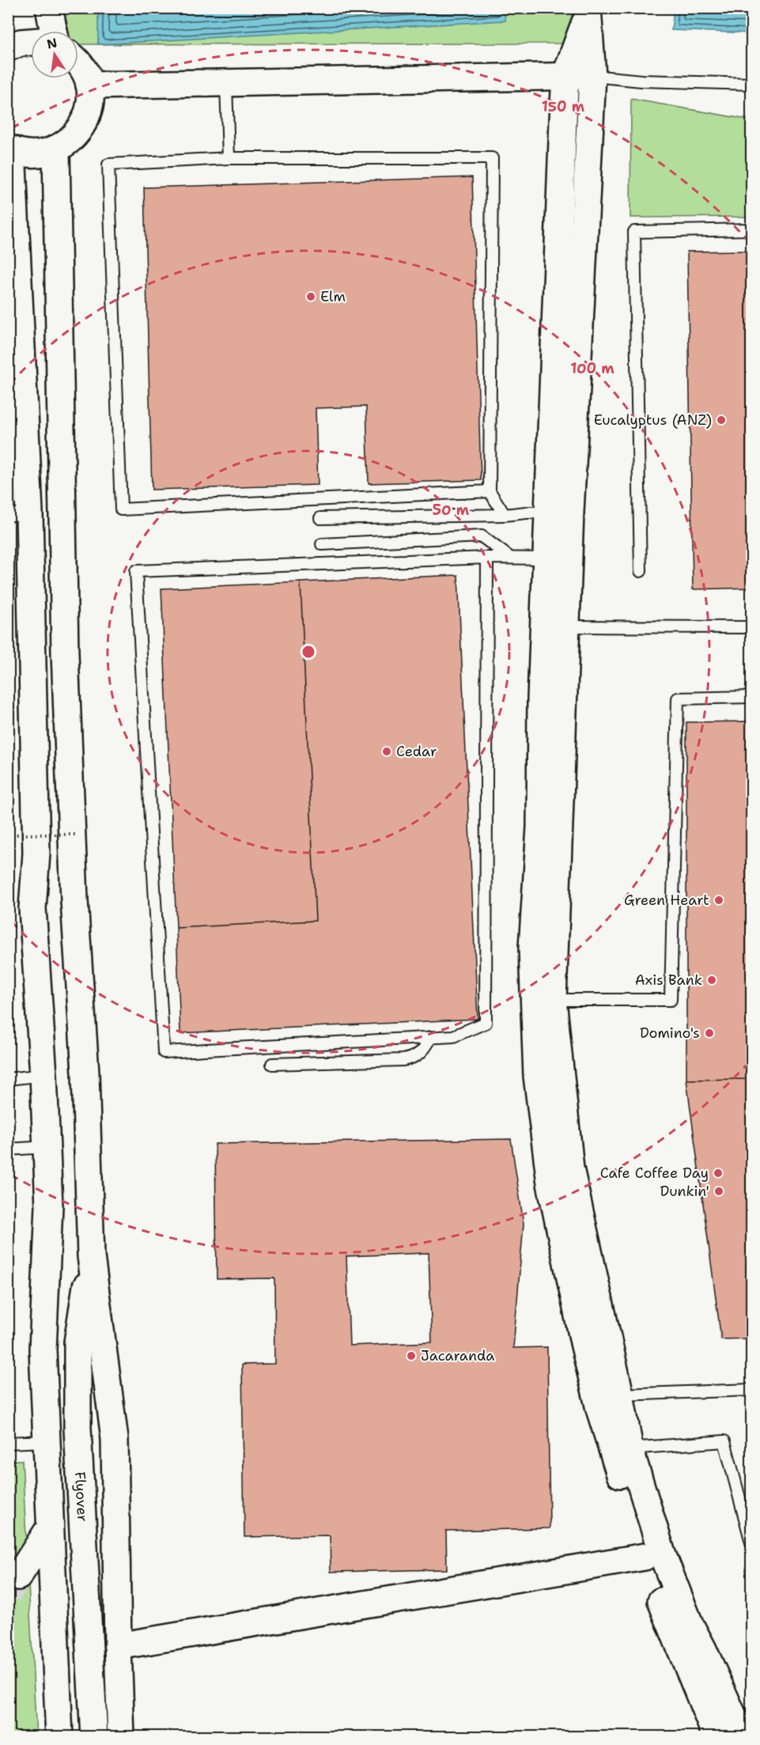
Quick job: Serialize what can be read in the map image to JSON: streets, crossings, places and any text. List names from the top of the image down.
{
  "streets": {
    "street": ["Flyover"]
  },
  "places": [
    "Elm",
    "Eucalyptus (ANZ)",
    "Cedar",
    "Green Heart",
    "Axis Bank",
    "Domino's",
    "Cafe Coffee Day",
    "Dunkin'",
    "Jacaranda"
  ],
  "north": "top",
  "rings": ["150 m", "100 m", "50 m"]
}
